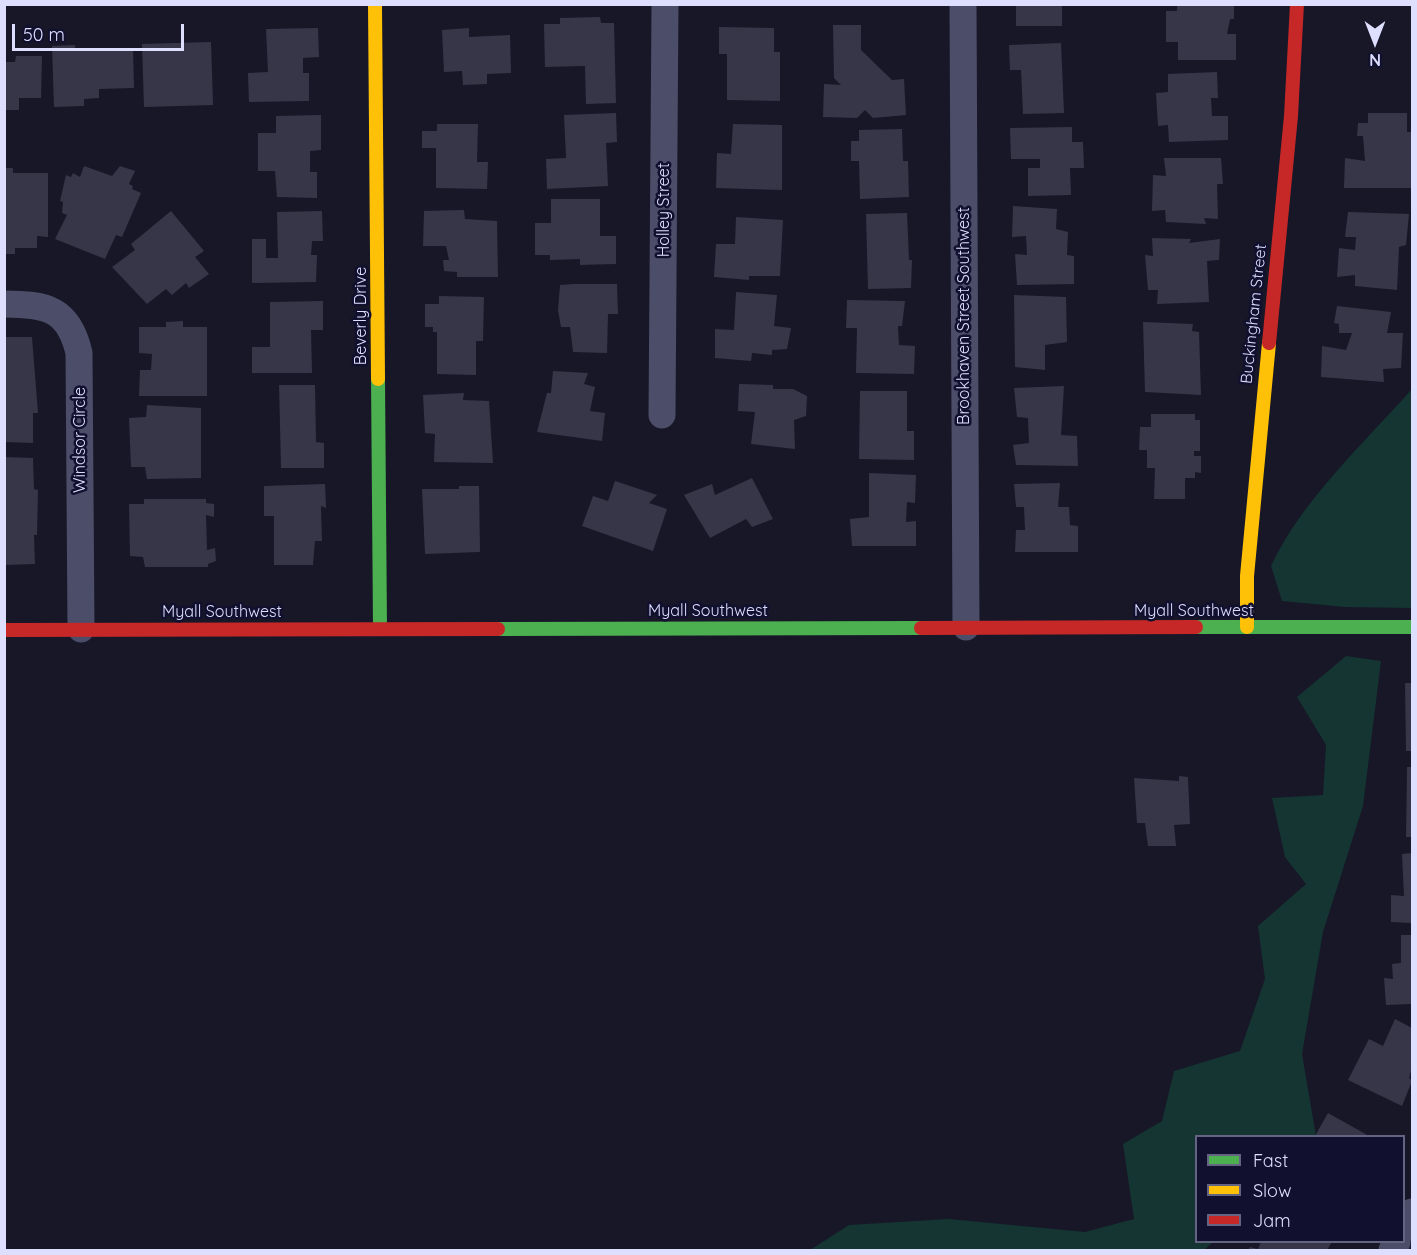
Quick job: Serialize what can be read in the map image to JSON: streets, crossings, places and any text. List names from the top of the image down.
{
  "streets": {
    "street": [
      "Holley Street",
      "Buckingham Street",
      "Beverly Drive",
      "Brookhaven Street Southwest",
      "Windsor Circle",
      "Myall Southwest"
    ]
  },
  "crossings": [
    ["Buckingham Street", "Myall Southwest"],
    ["Beverly Drive", "Myall Southwest"],
    ["Brookhaven Street Southwest", "Myall Southwest"],
    ["Windsor Circle", "Myall Southwest"]
  ],
  "legend": ["Fast", "Slow", "Jam"],
  "scale_bar": "50 m",
  "north": "bottom"
}
